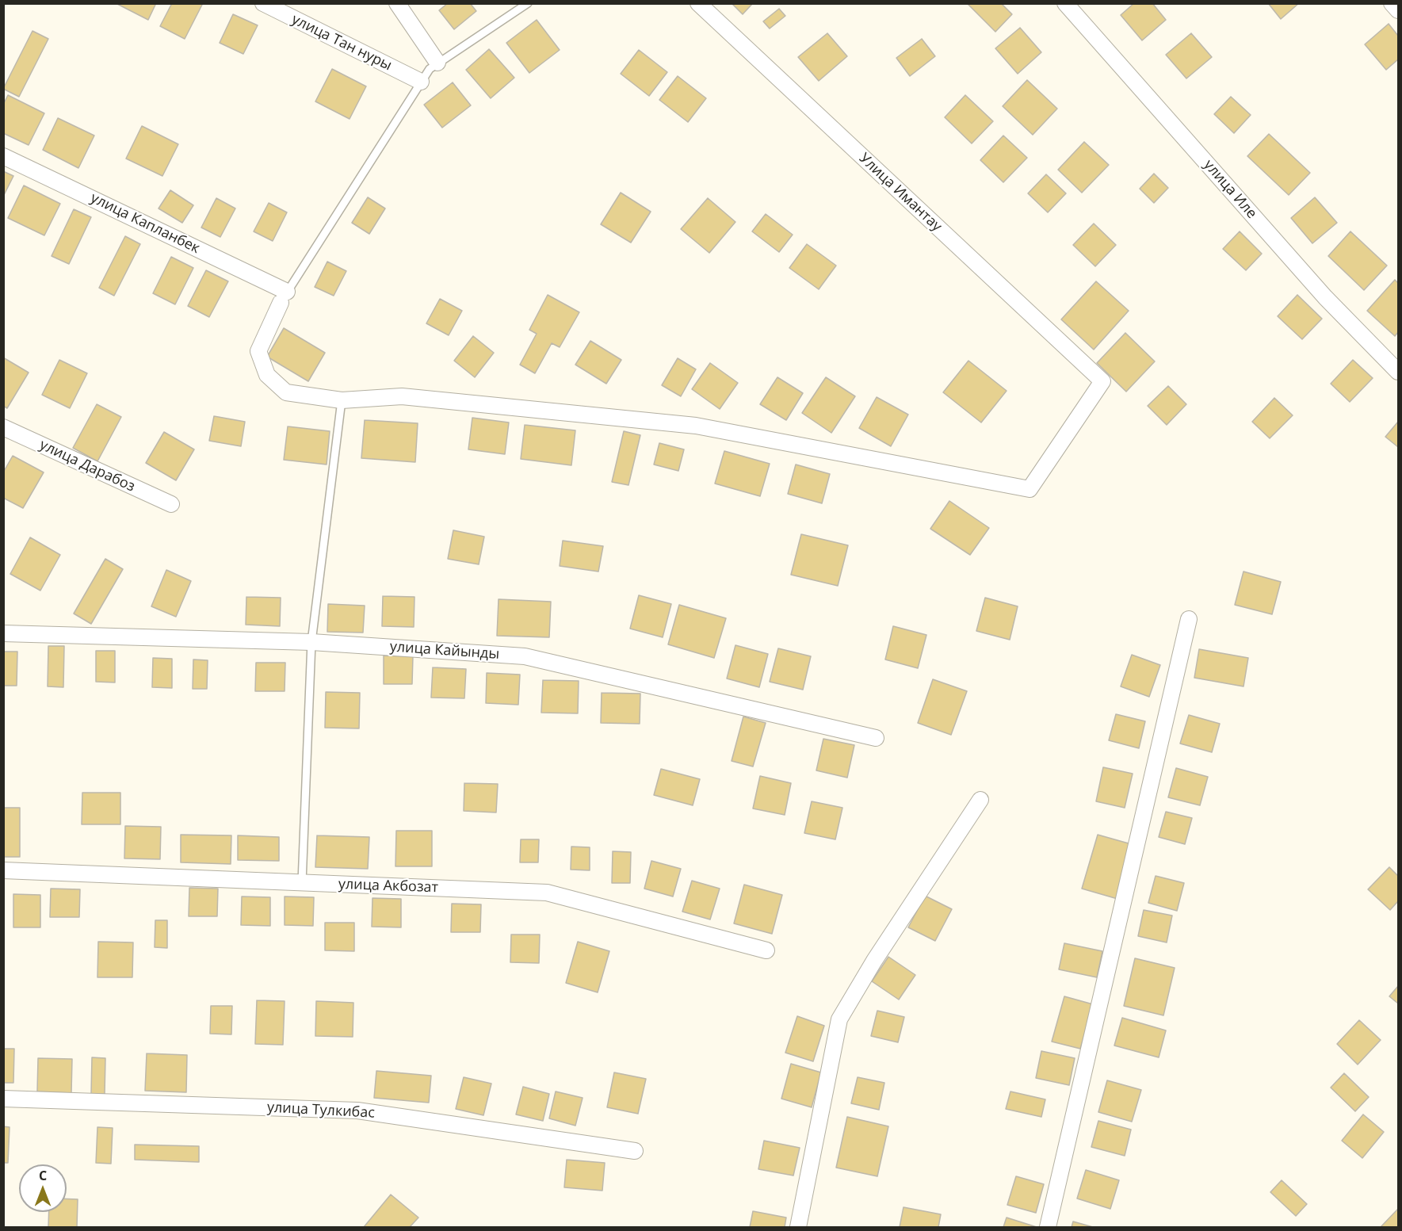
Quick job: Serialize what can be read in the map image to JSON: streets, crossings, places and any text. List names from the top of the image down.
{
  "streets": {
    "street": [
      "улица Тан нуры",
      "улица Иле",
      "Улица Имантау",
      "улица Капланбек",
      "улица Дарабоз",
      "улица Кайынды",
      "улица Акбозат",
      "улица Тулкибас"
    ]
  },
  "north": "top"
}
